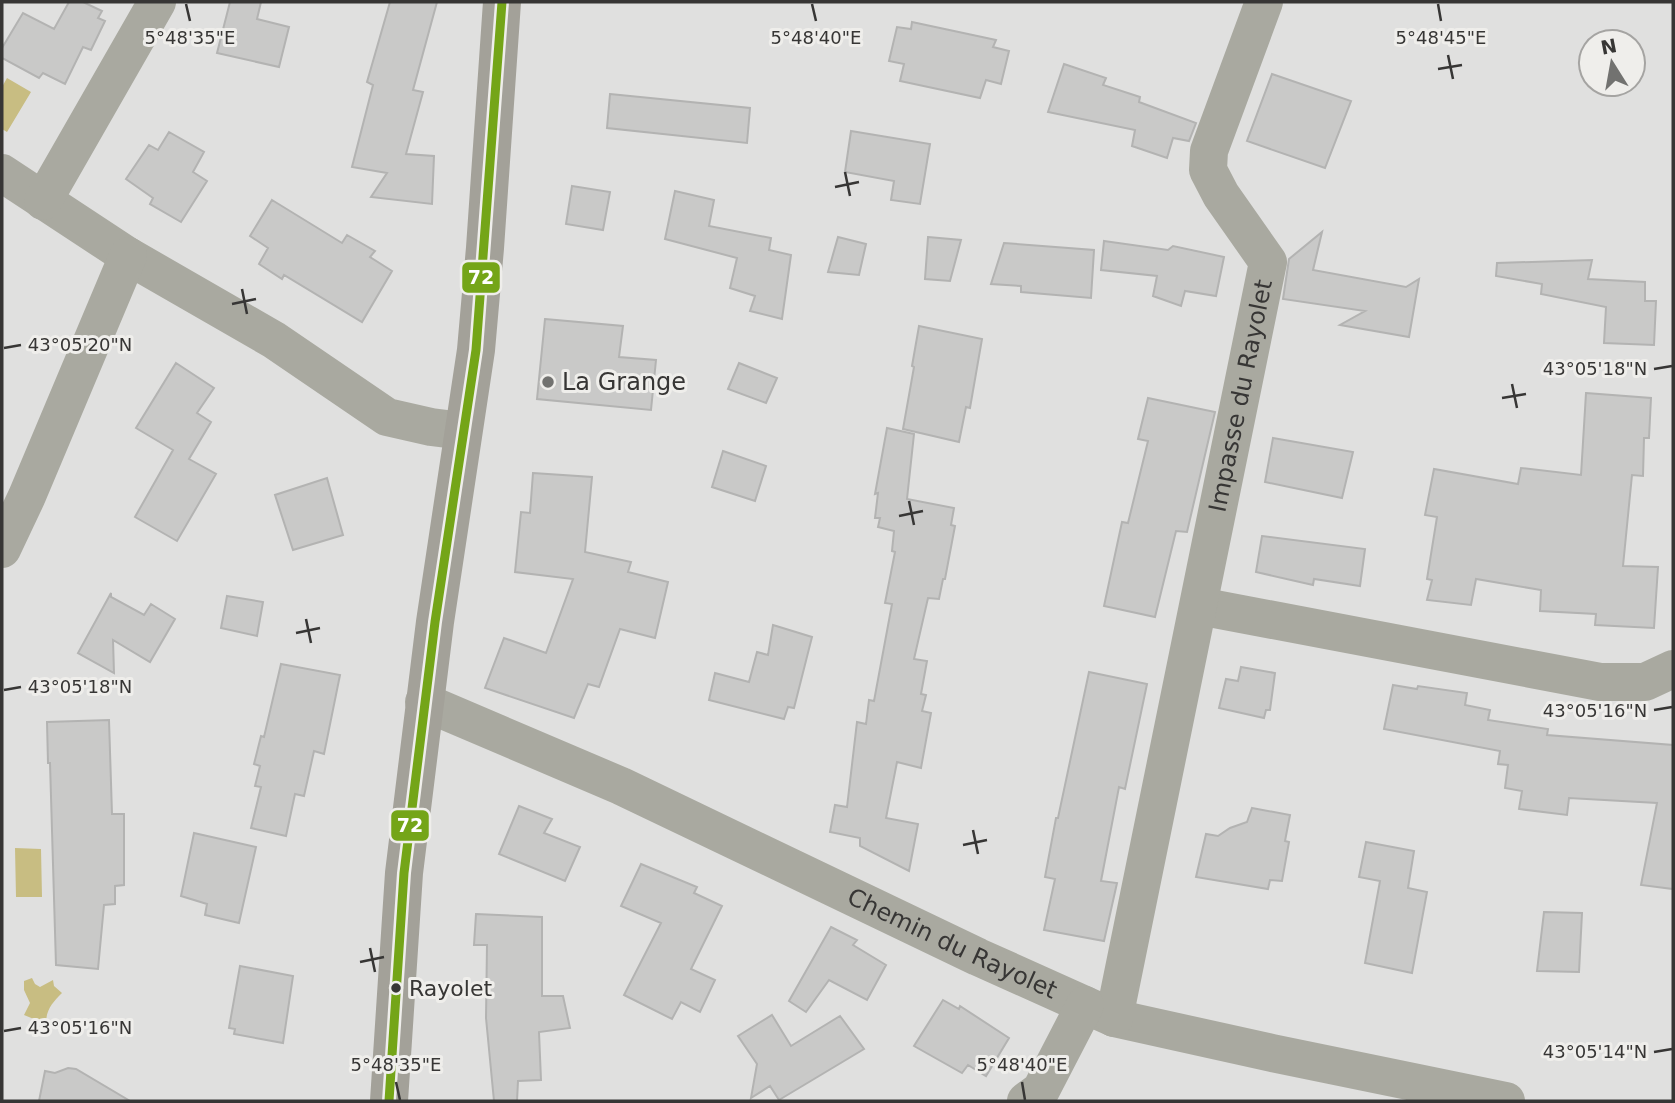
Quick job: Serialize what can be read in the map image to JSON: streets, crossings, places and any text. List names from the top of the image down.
{
  "streets": {
    "street": ["Impasse du Rayolet", "Chemin du Rayolet"]
  },
  "crossings": [
    ["Impasse du Rayolet", "Chemin du Rayolet"]
  ],
  "places": ["La Grange", "Rayolet"],
  "lines": ["transit line 72"],
  "north": "top",
  "coordinates": [
    "5°48'35\"E",
    "5°48'40\"E",
    "5°48'45\"E",
    "43°05'20\"N",
    "43°05'18\"N",
    "43°05'16\"N",
    "43°05'14\"N"
  ]
}
